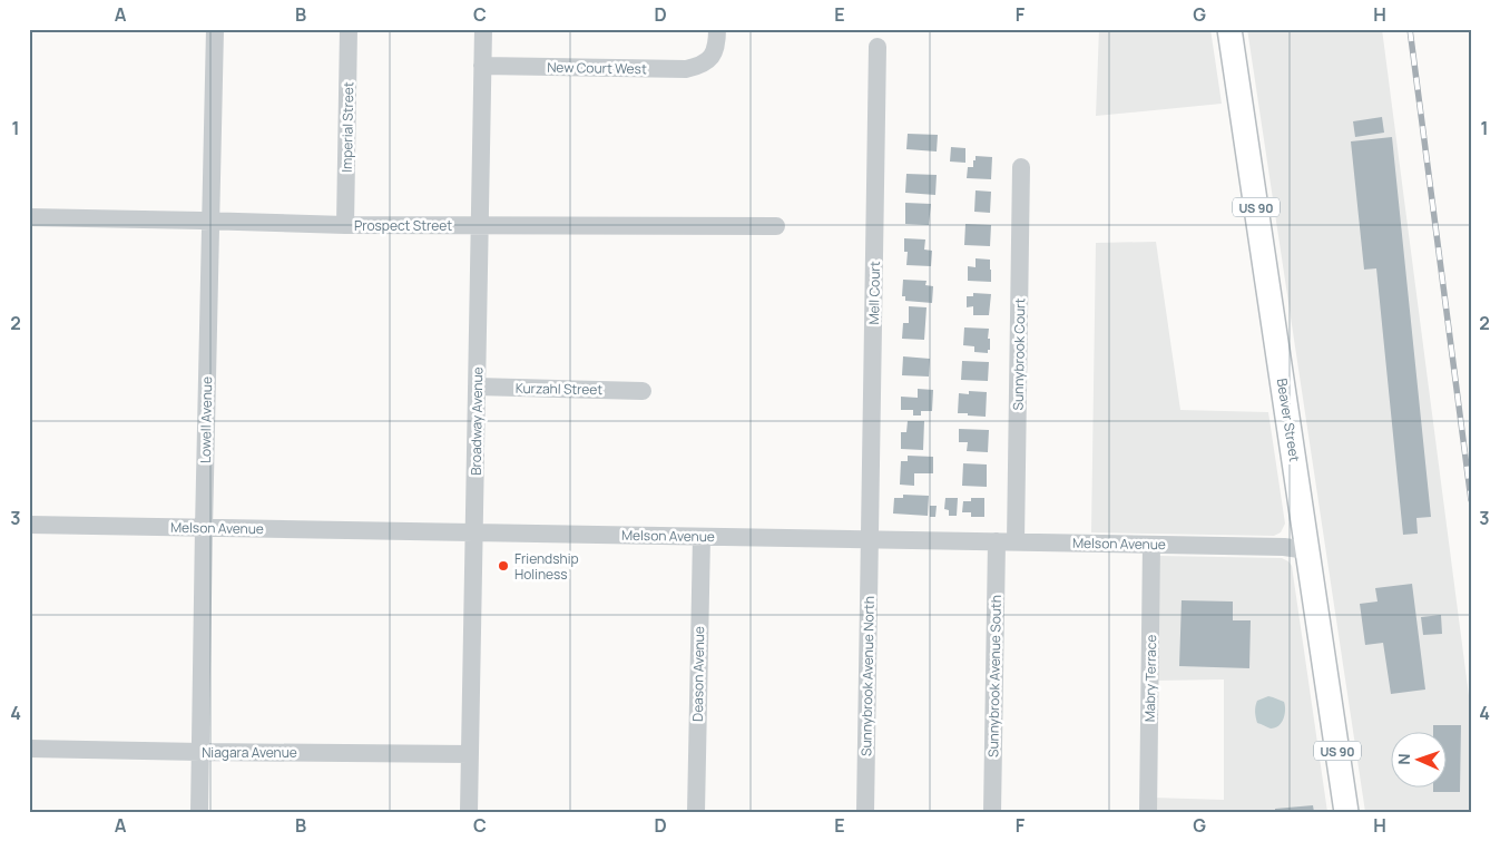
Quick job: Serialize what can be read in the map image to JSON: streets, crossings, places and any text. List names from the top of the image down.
{
  "streets": {
    "main road": ["US 90", "Beaver Street"],
    "street": [
      "New Court West",
      "Imperial Street",
      "Prospect Street",
      "Mell Court",
      "Sunnybrook Court",
      "Kurzahl Street",
      "Lowell Avenue",
      "Broadway Avenue",
      "Melson Avenue",
      "Deason Avenue",
      "Sunnybrook Avenue North",
      "Sunnybrook Avenue South",
      "Mabry Terrace",
      "Niagara Avenue"
    ]
  },
  "crossings": [
    ["New Court West", "Broadway Avenue"],
    ["Imperial Street", "Prospect Street"],
    ["Prospect Street", "Lowell Avenue"],
    ["Prospect Street", "Broadway Avenue"],
    ["Mell Court", "Melson Avenue"],
    ["Mell Court", "Sunnybrook Avenue North"],
    ["Sunnybrook Court", "Melson Avenue"],
    ["Kurzahl Street", "Broadway Avenue"],
    ["Lowell Avenue", "Melson Avenue"],
    ["Lowell Avenue", "Niagara Avenue"],
    ["Beaver Street", "Melson Avenue"],
    ["Broadway Avenue", "Melson Avenue"],
    ["Broadway Avenue", "Niagara Avenue"],
    ["Melson Avenue", "Deason Avenue"],
    ["Melson Avenue", "Sunnybrook Avenue North"],
    ["Melson Avenue", "Sunnybrook Avenue South"],
    ["Melson Avenue", "Mabry Terrace"]
  ],
  "places": ["Friendship Holiness"],
  "north": "left",
  "grid": {
    "columns": [
      "A",
      "B",
      "C",
      "D",
      "E",
      "F",
      "G",
      "H"
    ],
    "rows": [
      "1",
      "2",
      "3",
      "4"
    ]
  }
}
